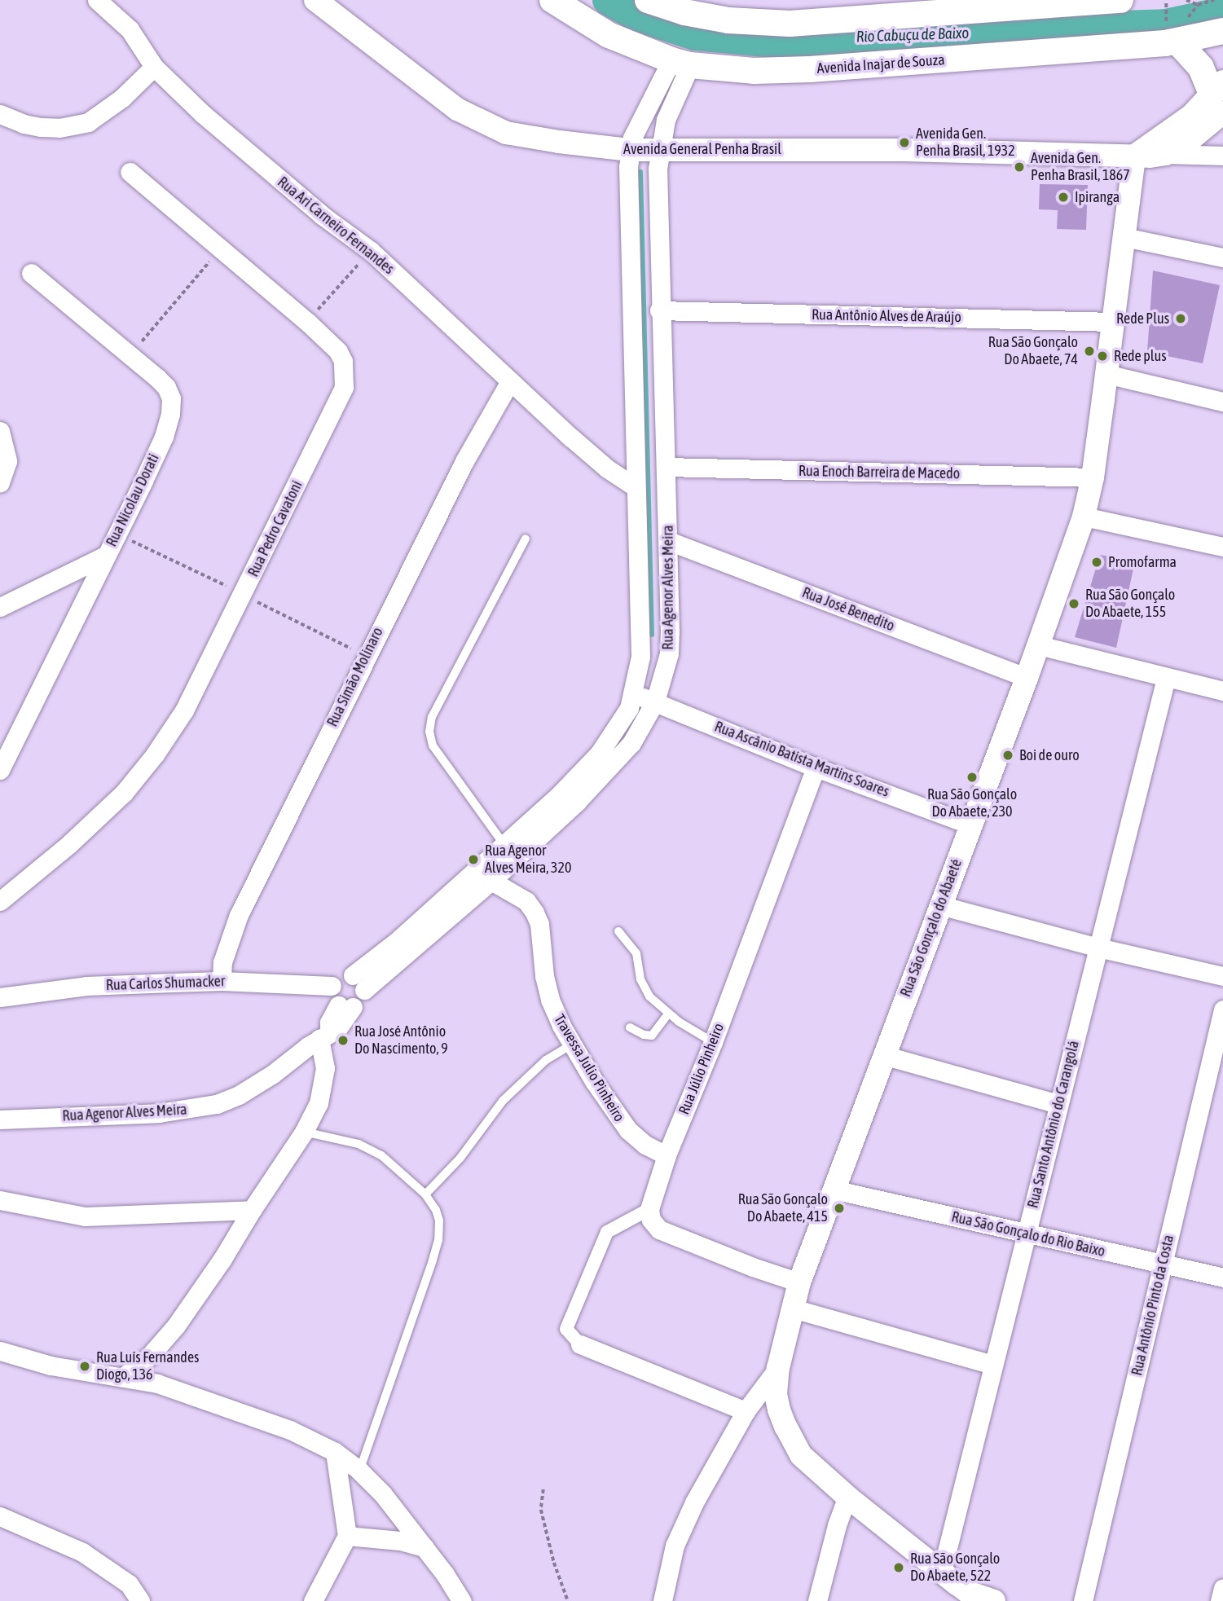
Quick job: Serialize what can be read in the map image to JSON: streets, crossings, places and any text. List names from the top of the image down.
{
  "streets": {
    "main road": ["Avenida Inajar de Souza"],
    "street": [
      "Avenida General Penha Brasil",
      "Rua Ari Carneiro Fernandes",
      "Rua Antônio Alves de Araújo",
      "Rua Enoch Barreira de Macedo",
      "Rua Nicolau Dorati",
      "Rua Pedro Cavatoni",
      "Rua Agenor Alves Meira",
      "Rua José Benedito",
      "Rua Simão Molinaro",
      "Rua Ascânio Batista Martins Soares",
      "Rua São Gonçalo do Abaeté",
      "Rua Carlos Shumacker",
      "Travessa Julio Pinheiro",
      "Rua Júlio Pinheiro",
      "Rua Santo Antônio do Carangolá",
      "Rua São Gonçalo do Rio Baixo",
      "Rua Antônio Pinto da Costa"
    ]
  },
  "crossings": [
    ["Avenida Inajar de Souza", "Rua Agenor Alves Meira"],
    ["Avenida General Penha Brasil", "Rua Agenor Alves Meira"],
    ["Avenida General Penha Brasil", "Rua São Gonçalo do Abaeté"],
    ["Rua Ari Carneiro Fernandes", "Rua Agenor Alves Meira"],
    ["Rua Ari Carneiro Fernandes", "Rua Simão Molinaro"],
    ["Rua Antônio Alves de Araújo", "Rua Agenor Alves Meira"],
    ["Rua Antônio Alves de Araújo", "Rua São Gonçalo do Abaeté"],
    ["Rua Enoch Barreira de Macedo", "Rua Agenor Alves Meira"],
    ["Rua Enoch Barreira de Macedo", "Rua São Gonçalo do Abaeté"],
    ["Rua Agenor Alves Meira", "Rua José Benedito"],
    ["Rua Agenor Alves Meira", "Rua Ascânio Batista Martins Soares"],
    ["Rua Agenor Alves Meira", "Rua Carlos Shumacker"],
    ["Rua Agenor Alves Meira", "Travessa Julio Pinheiro"],
    ["Rua José Benedito", "Rua São Gonçalo do Abaeté"],
    ["Rua Simão Molinaro", "Rua Carlos Shumacker"],
    ["Rua Ascânio Batista Martins Soares", "Rua São Gonçalo do Abaeté"],
    ["Rua Ascânio Batista Martins Soares", "Rua Júlio Pinheiro"],
    ["Rua São Gonçalo do Abaeté", "Rua Santo Antônio do Carangolá"],
    ["Rua São Gonçalo do Abaeté", "Rua São Gonçalo do Rio Baixo"],
    ["Travessa Julio Pinheiro", "Rua Júlio Pinheiro"],
    ["Rua Santo Antônio do Carangolá", "Rua São Gonçalo do Rio Baixo"],
    ["Rua São Gonçalo do Rio Baixo", "Rua Antônio Pinto da Costa"]
  ],
  "water": ["Rio Cabuçu de Baixo"],
  "places": [
    "Avenida Gen. Penha Brasil, 1932",
    "Avenida Gen. Penha Brasil, 1867",
    "Ipiranga",
    "Rede Plus",
    "Rua São Gonçalo Do Abaete, 74",
    "Rede plus",
    "Promofarma",
    "Rua São Gonçalo Do Abaete, 155",
    "Boi de ouro",
    "Rua São Gonçalo Do Abaete, 230",
    "Rua Agenor Alves Meira, 320",
    "Rua José Antônio Do Nascimento, 9",
    "Rua São Gonçalo Do Abaete, 415",
    "Rua Luís Fernandes Diogo, 136",
    "Rua São Gonçalo Do Abaete, 522"
  ]
}
